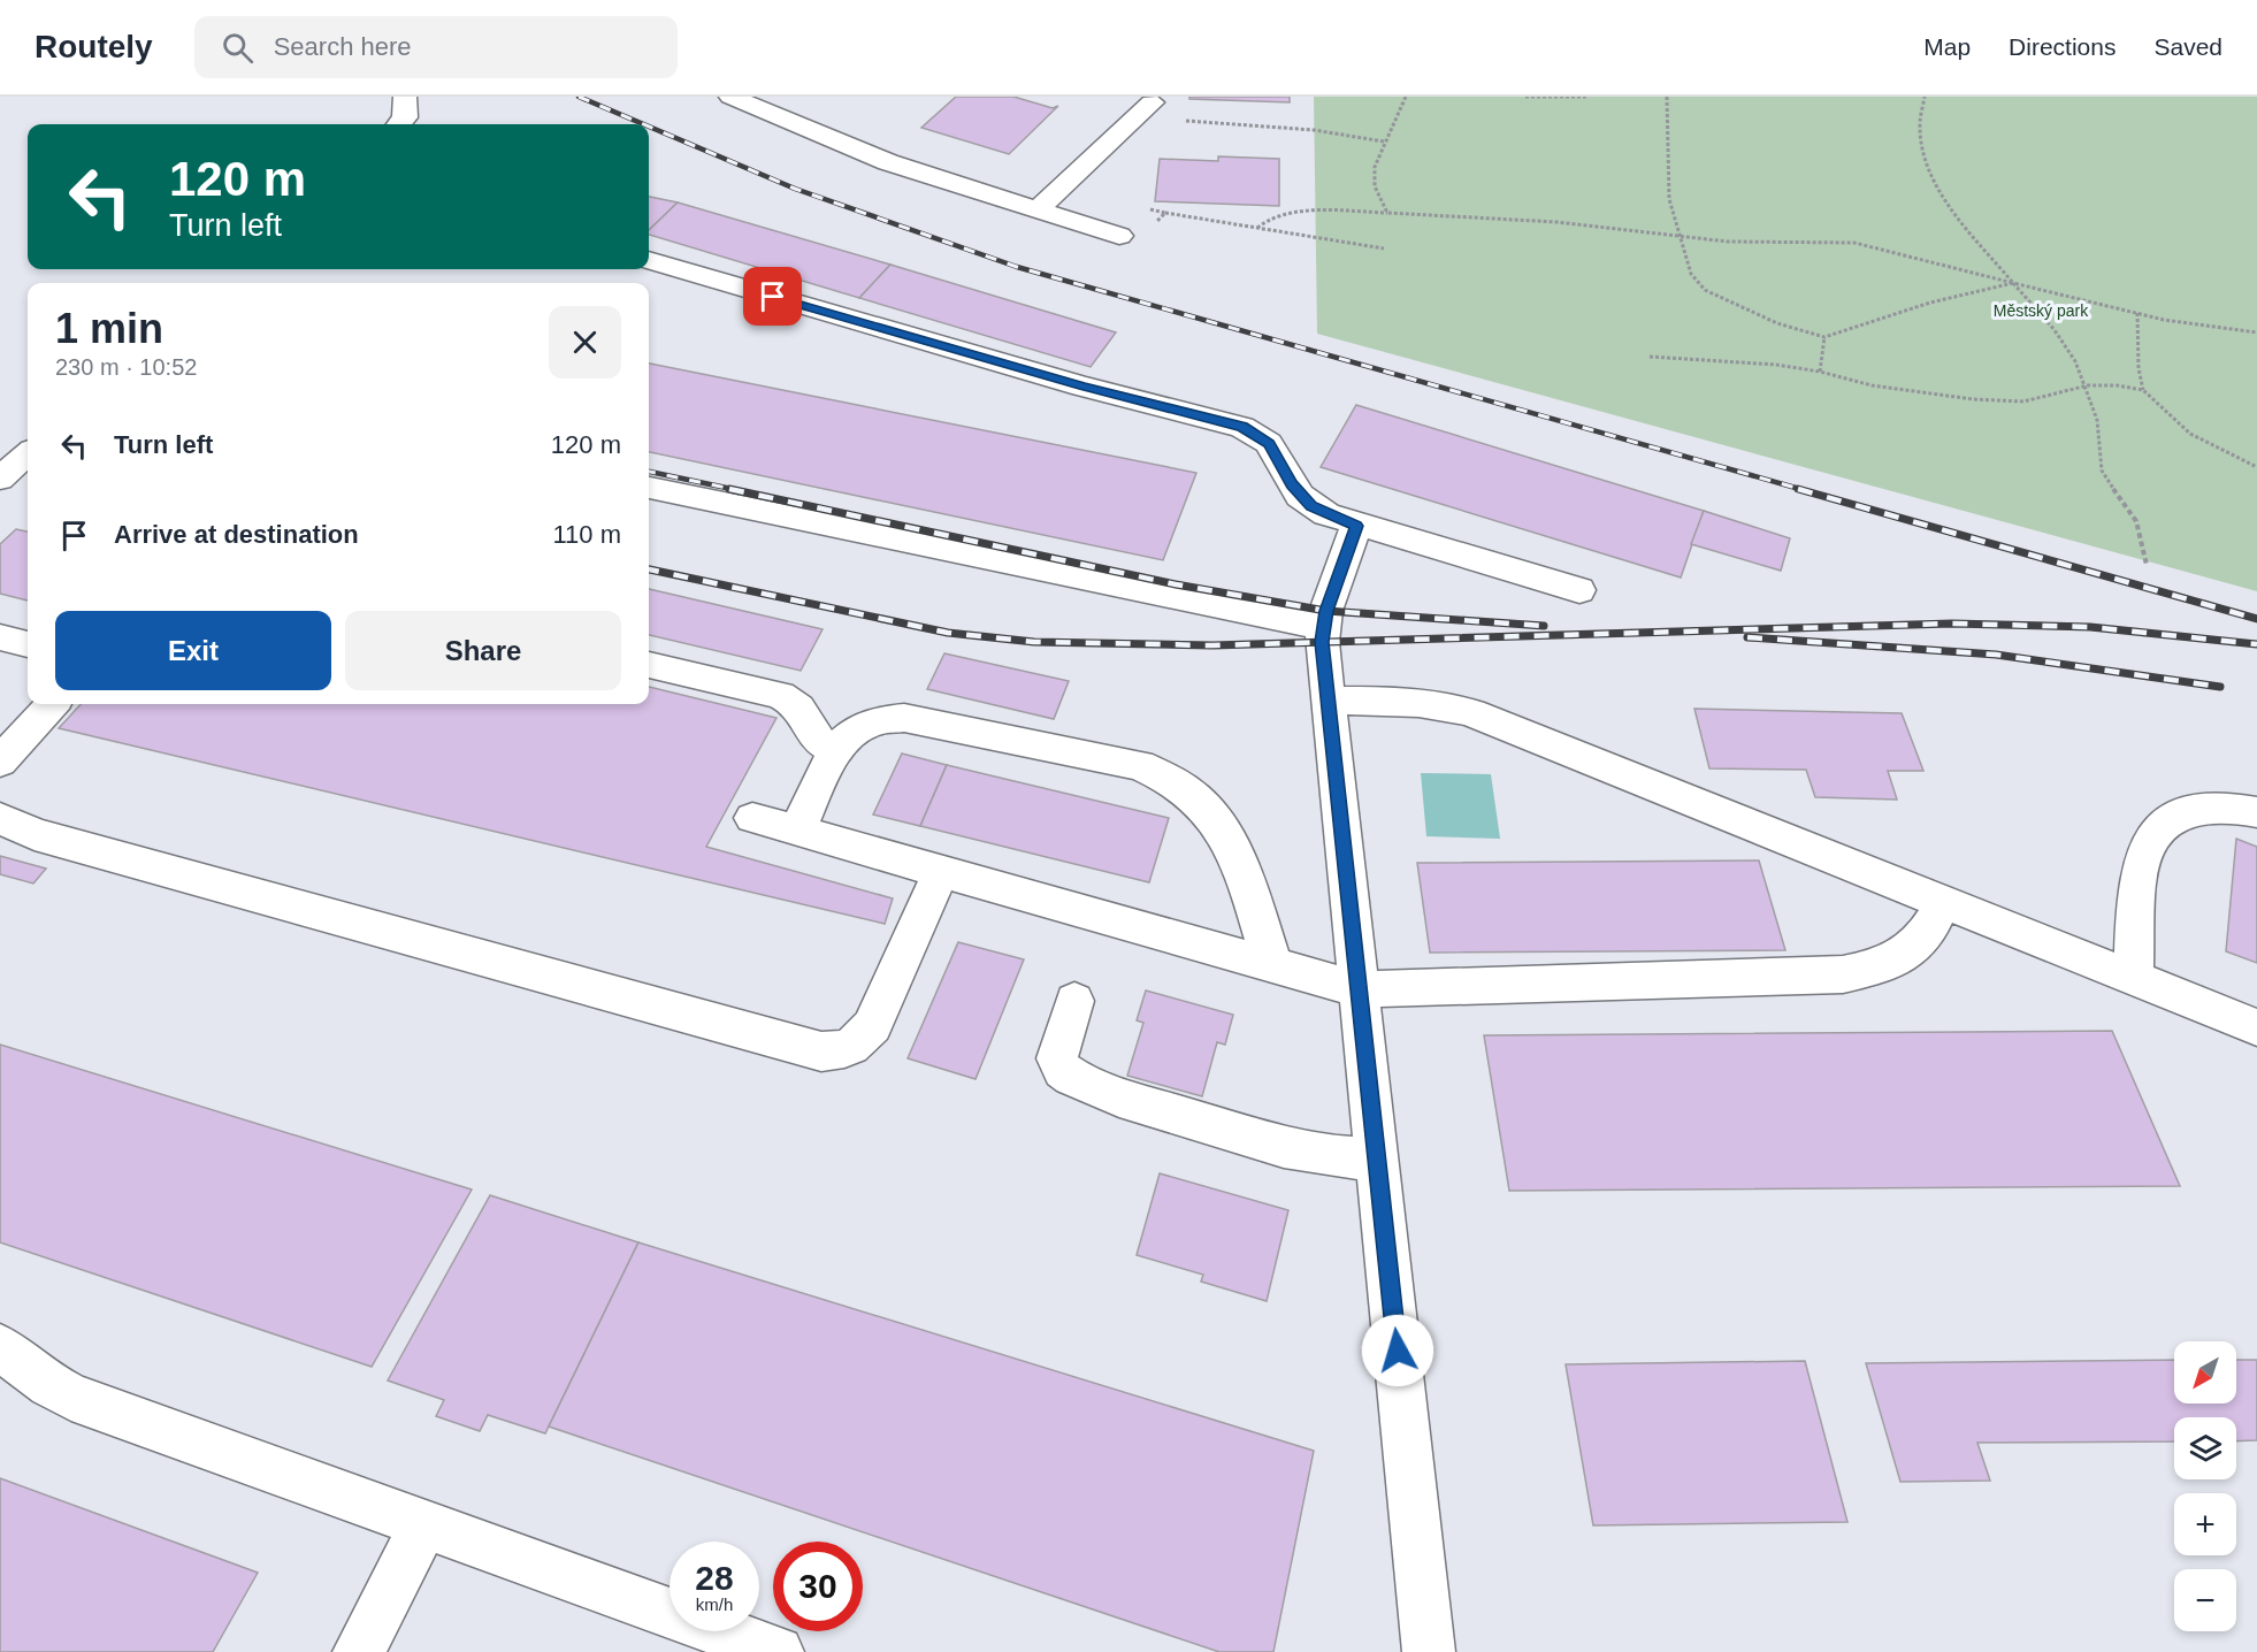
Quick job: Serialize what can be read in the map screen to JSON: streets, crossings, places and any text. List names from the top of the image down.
{
  "parks": ["Městský park"],
  "north": "bottom left",
  "page": {
    "header": "Routely",
    "search": "Search here",
    "nav": ["Map", "Directions", "Saved"],
    "turn": ["120 m", "Turn left"],
    "heading": ["1 min", "230 m · 10:52"],
    "list": [
      {
        "name": "Turn left",
        "value": "120 m"
      },
      {
        "name": "Arrive at destination",
        "value": "110 m"
      }
    ],
    "buttons": ["Exit", "Share"],
    "map_buttons": ["+", "−"],
    "speed": "28 km/h",
    "limit": "30"
  }
}
